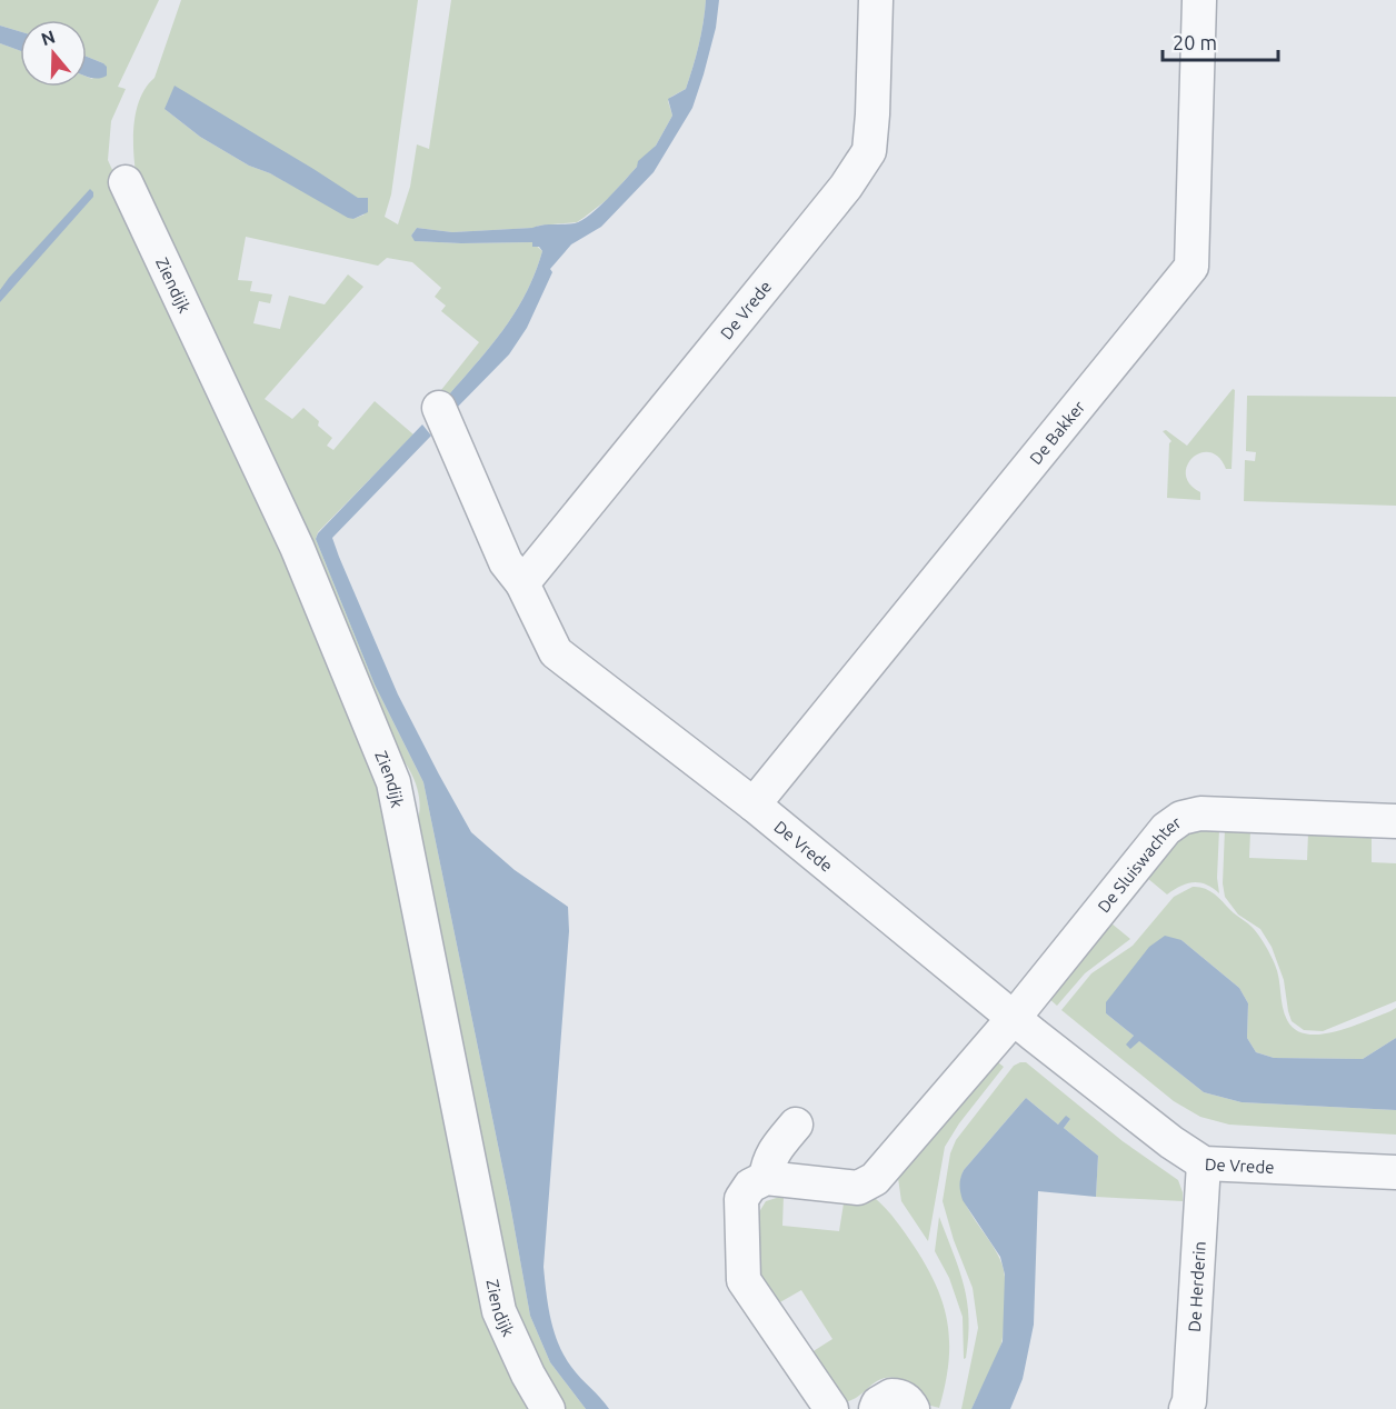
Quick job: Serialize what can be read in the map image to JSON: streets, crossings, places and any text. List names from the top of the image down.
{
  "streets": {
    "street": [
      "Ziendijk",
      "De Vrede",
      "De Bakker",
      "De Sluiswachter",
      "De Herderin"
    ]
  },
  "crossings": [
    ["De Vrede", "De Bakker"],
    ["De Vrede", "De Sluiswachter"],
    ["De Vrede", "De Herderin"]
  ],
  "scale_bar": "20 m",
  "north": "top"
}
